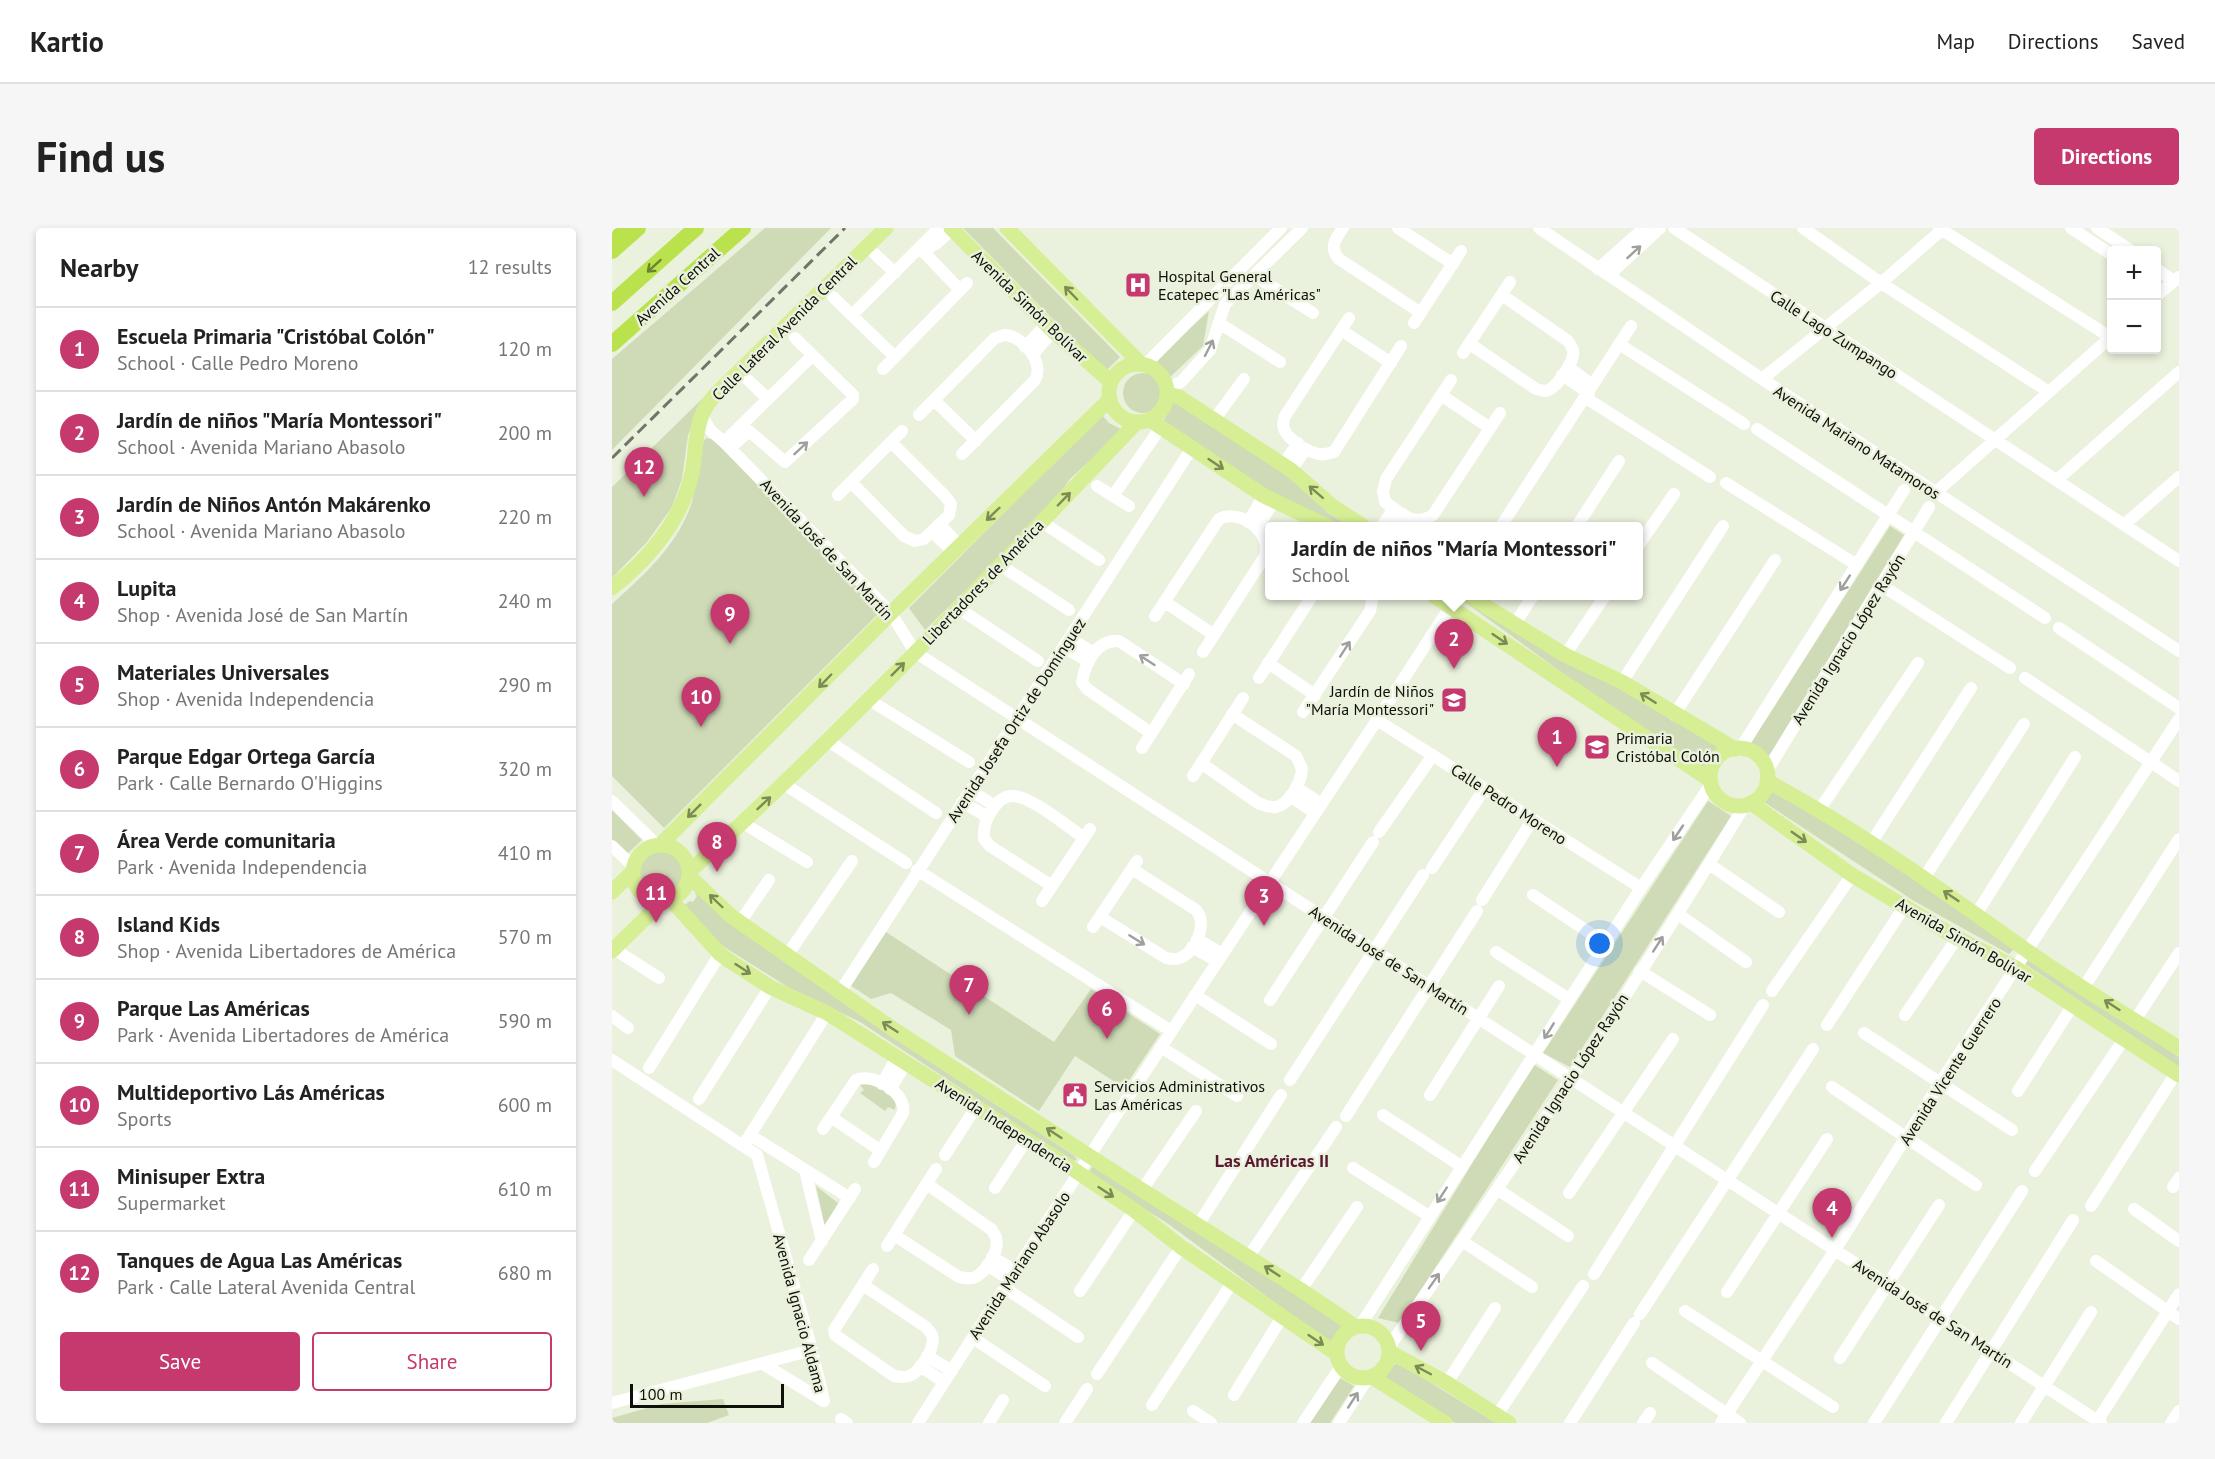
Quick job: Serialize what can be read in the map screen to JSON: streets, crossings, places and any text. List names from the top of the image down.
{
  "streets": {
    "highway": ["Avenida Central"],
    "main road": [
      "Avenida Simón Bolívar",
      "Calle Lateral Avenida Central",
      "Libertadores de América",
      "Avenida Independencia"
    ],
    "street": [
      "Calle Lago Zumpango",
      "Avenida Mariano Matamoros",
      "Avenida José de San Martín",
      "Avenida Ignacio López Rayón",
      "Avenida Josefa Ortiz de Domínguez",
      "Calle Pedro Moreno",
      "Avenida Vicente Guerrero",
      "Avenida Mariano Abasolo",
      "Avenida Ignacio Aldama"
    ]
  },
  "crossings": [
    ["Avenida Simón Bolívar", "Libertadores de América"],
    ["Avenida Simón Bolívar", "Avenida Ignacio López Rayón"],
    ["Avenida Simón Bolívar", "Avenida Vicente Guerrero"],
    ["Calle Lateral Avenida Central", "Avenida José de San Martín"],
    ["Avenida José de San Martín", "Libertadores de América"],
    ["Avenida José de San Martín", "Avenida Ignacio López Rayón"],
    ["Avenida José de San Martín", "Avenida Josefa Ortiz de Domínguez"],
    ["Avenida José de San Martín", "Avenida Vicente Guerrero"],
    ["Avenida José de San Martín", "Avenida Mariano Abasolo"],
    ["Libertadores de América", "Avenida Independencia"],
    ["Avenida Ignacio López Rayón", "Avenida Independencia"],
    ["Avenida Josefa Ortiz de Domínguez", "Avenida Independencia"],
    ["Calle Pedro Moreno", "Avenida Mariano Abasolo"],
    ["Avenida Independencia", "Avenida Mariano Abasolo"]
  ],
  "districts": ["Las Américas II"],
  "places": {
    "hospital": ["Hospital General Ecatepec \"Las Américas\""],
    "school or university": ["Jardín de Niños \"María Montessori\"", "Primaria Cristóbal Colón"],
    "public building": ["Servicios Administrativos Las Américas"]
  },
  "scale_bar": "100 m",
  "page": {
    "header": "Kartio",
    "nav": ["Map", "Directions", "Saved"],
    "buttons": [
      "Directions",
      ["Save", "Share"]
    ],
    "title": "Find us",
    "heading": ["Nearby", "12 results"],
    "map_buttons": ["+", "−"],
    "list": [
      {
        "mark": "1",
        "name": "Escuela Primaria \"Cristóbal Colón\"",
        "note": "School · Calle Pedro Moreno",
        "value": "120 m"
      },
      {
        "mark": "2",
        "name": "Jardín de niños \"María Montessori\"",
        "note": "School · Avenida Mariano Abasolo",
        "value": "200 m"
      },
      {
        "mark": "3",
        "name": "Jardín de Niños Antón Makárenko",
        "note": "School · Avenida Mariano Abasolo",
        "value": "220 m"
      },
      {
        "mark": "4",
        "name": "Lupita",
        "note": "Shop · Avenida José de San Martín",
        "value": "240 m"
      },
      {
        "mark": "5",
        "name": "Materiales Universales",
        "note": "Shop · Avenida Independencia",
        "value": "290 m"
      },
      {
        "mark": "6",
        "name": "Parque Edgar Ortega García",
        "note": "Park · Calle Bernardo O'Higgins",
        "value": "320 m"
      },
      {
        "mark": "7",
        "name": "Área Verde comunitaria",
        "note": "Park · Avenida Independencia",
        "value": "410 m"
      },
      {
        "mark": "8",
        "name": "Island Kids",
        "note": "Shop · Avenida Libertadores de América",
        "value": "570 m"
      },
      {
        "mark": "9",
        "name": "Parque Las Américas",
        "note": "Park · Avenida Libertadores de América",
        "value": "590 m"
      },
      {
        "mark": "10",
        "name": "Multideportivo Lás Américas",
        "note": "Sports",
        "value": "600 m"
      },
      {
        "mark": "11",
        "name": "Minisuper Extra",
        "note": "Supermarket",
        "value": "610 m"
      },
      {
        "mark": "12",
        "name": "Tanques de Agua Las Américas",
        "note": "Park · Calle Lateral Avenida Central",
        "value": "680 m"
      }
    ],
    "pins": [
      "12",
      "9",
      "2",
      "10",
      "1",
      "8",
      "11",
      "3",
      "7",
      "6",
      "4",
      "5"
    ],
    "popup": ["Jardín de niños \"María Montessori\"", "School"],
    "scale": "100 m"
  }
}
